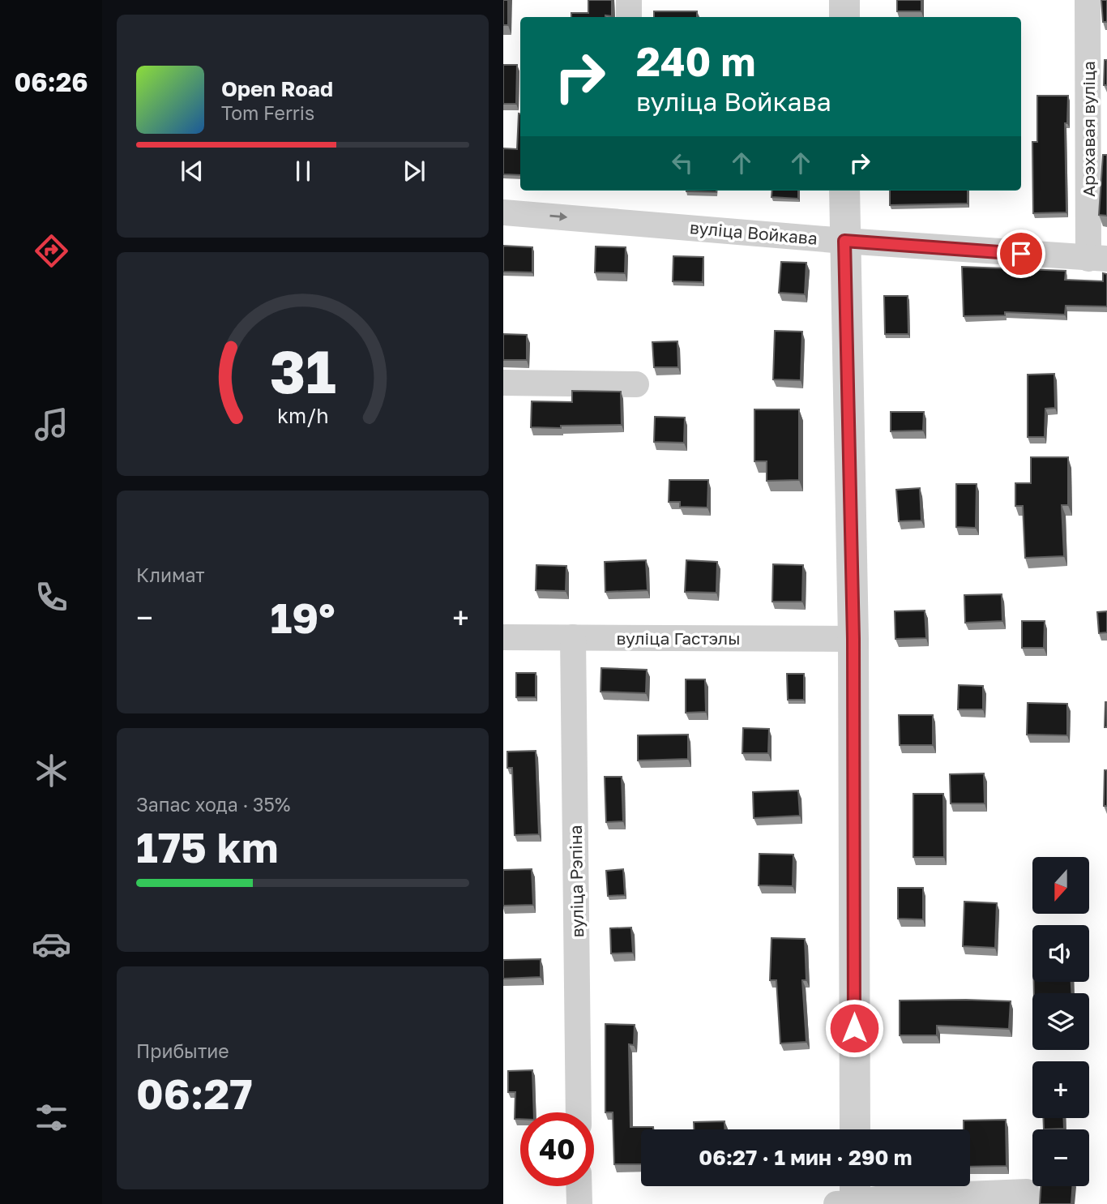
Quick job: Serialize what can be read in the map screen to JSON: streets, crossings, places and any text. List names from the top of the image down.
{
  "streets": {
    "street": [
      "Арэхавая вуліца",
      "вуліца Войкава",
      "вуліца Гастэлы",
      "вуліца Рэпіна"
    ]
  },
  "crossings": [
    ["Арэхавая вуліца", "вуліца Войкава"],
    ["вуліца Гастэлы", "вуліца Рэпіна"]
  ],
  "north": "bottom",
  "page": {
    "tabs": "06:26",
    "turn": ["240 m", "вуліца Войкава"],
    "song": ["Open Road", "Tom Ferris"],
    "tile": [
      "Климат",
      ["Запас хода · 35%", "175 km"],
      ["Прибытие", "06:27"]
    ],
    "heat": ["−", "19°", "+"],
    "map_buttons": ["+", "−"],
    "limit": "40",
    "trip": "06:27 · 1 мин · 290 m",
    "gauge": ["31", "km/h"]
  }
}
